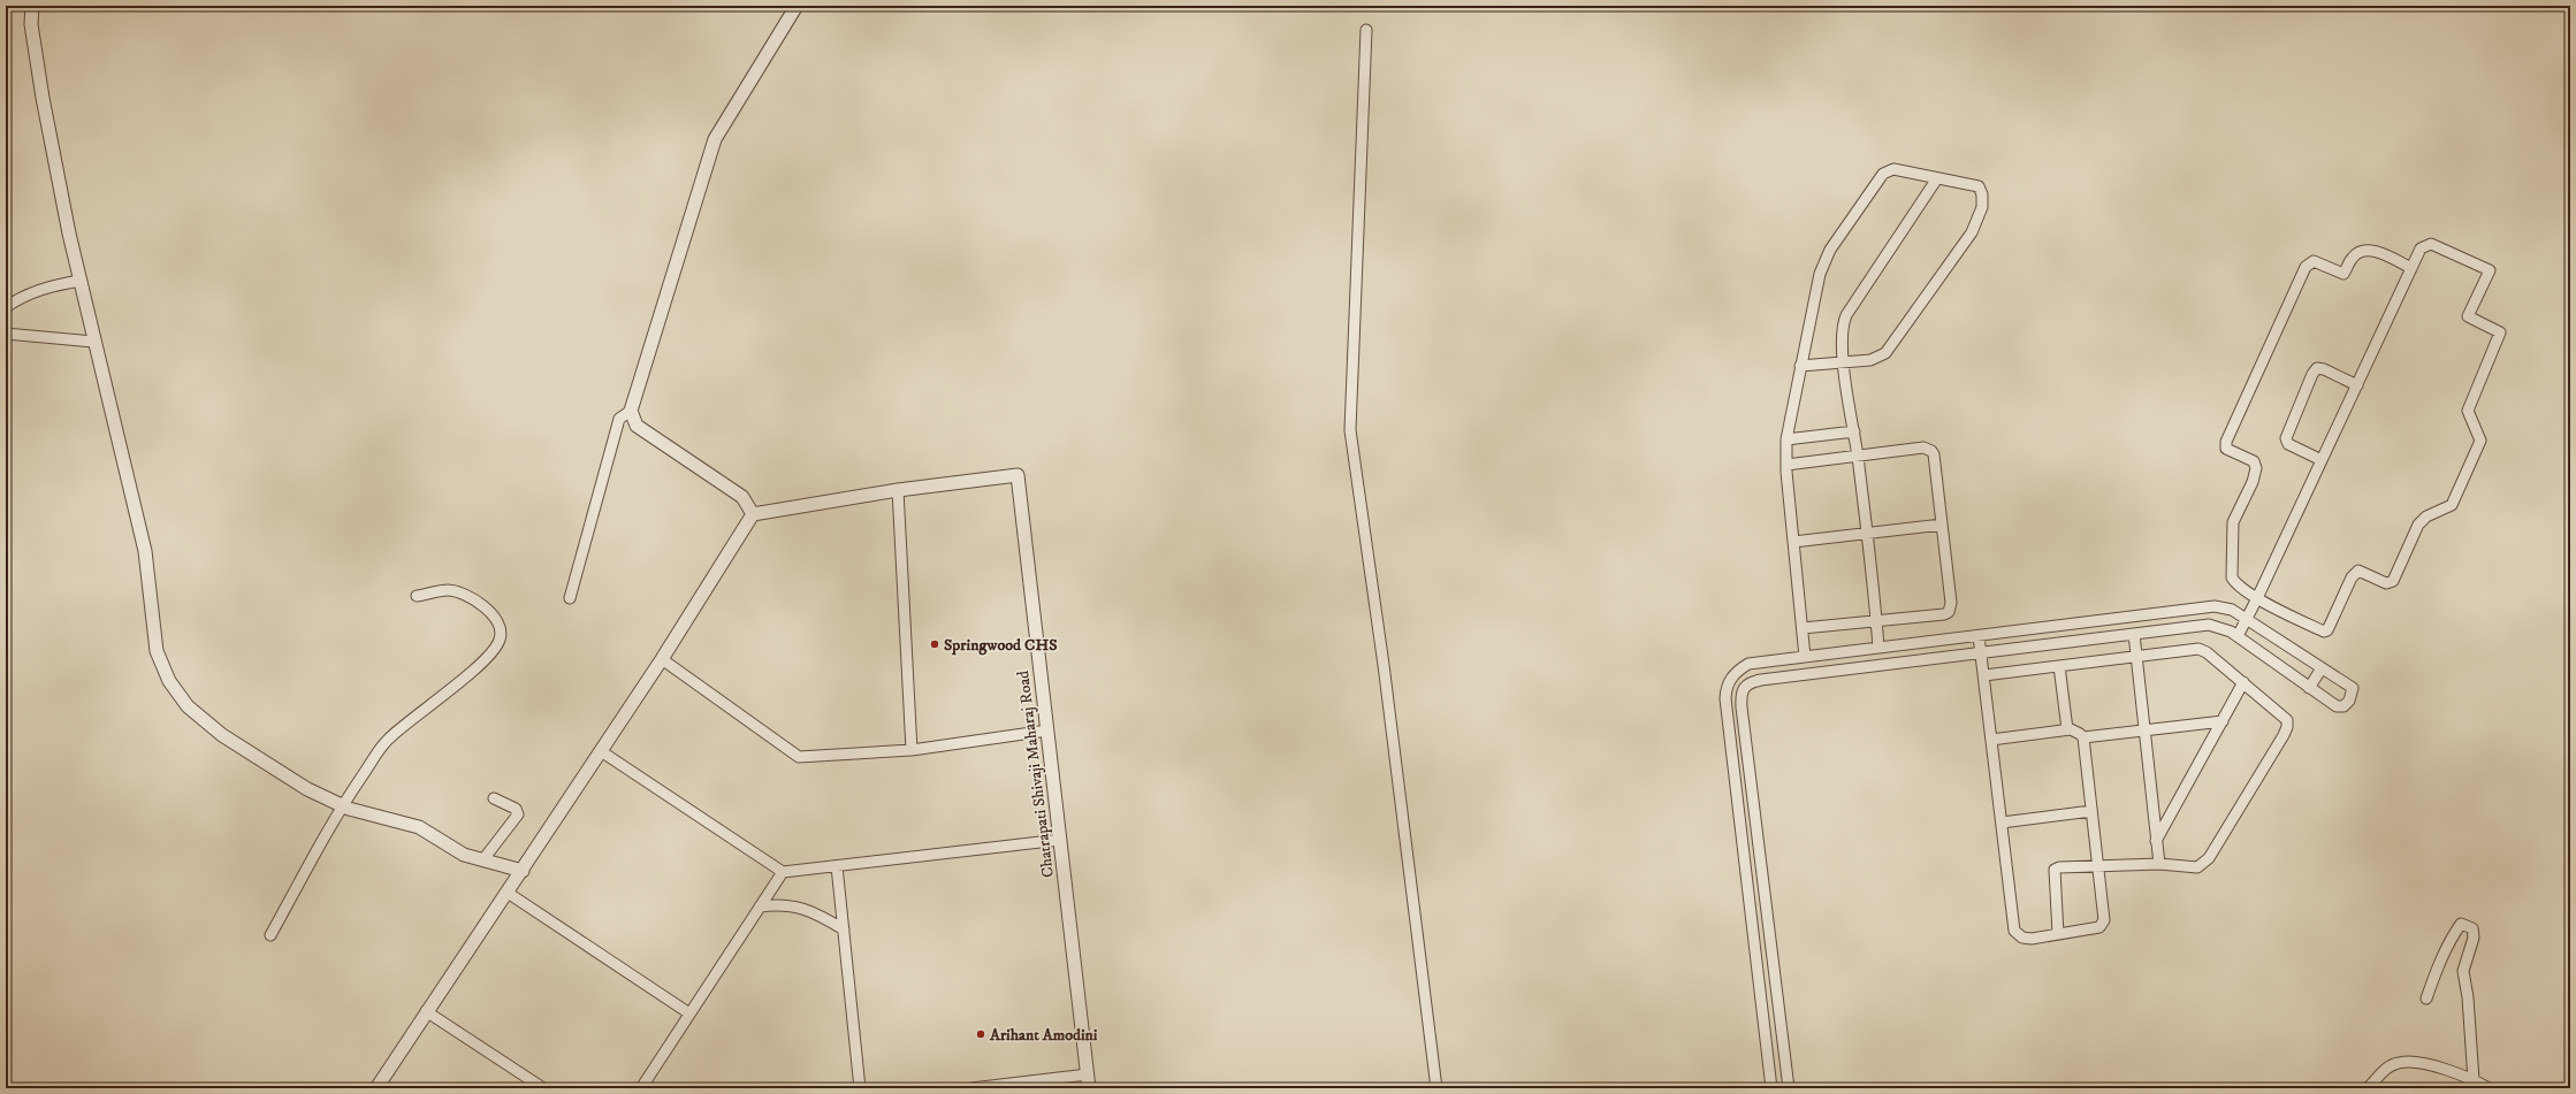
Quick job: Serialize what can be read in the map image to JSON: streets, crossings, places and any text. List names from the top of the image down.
{
  "streets": {
    "street": ["Chatrapati Shivaji Maharaj Road"]
  },
  "places": ["Springwood CHS", "Arihant Amodini"]
}
